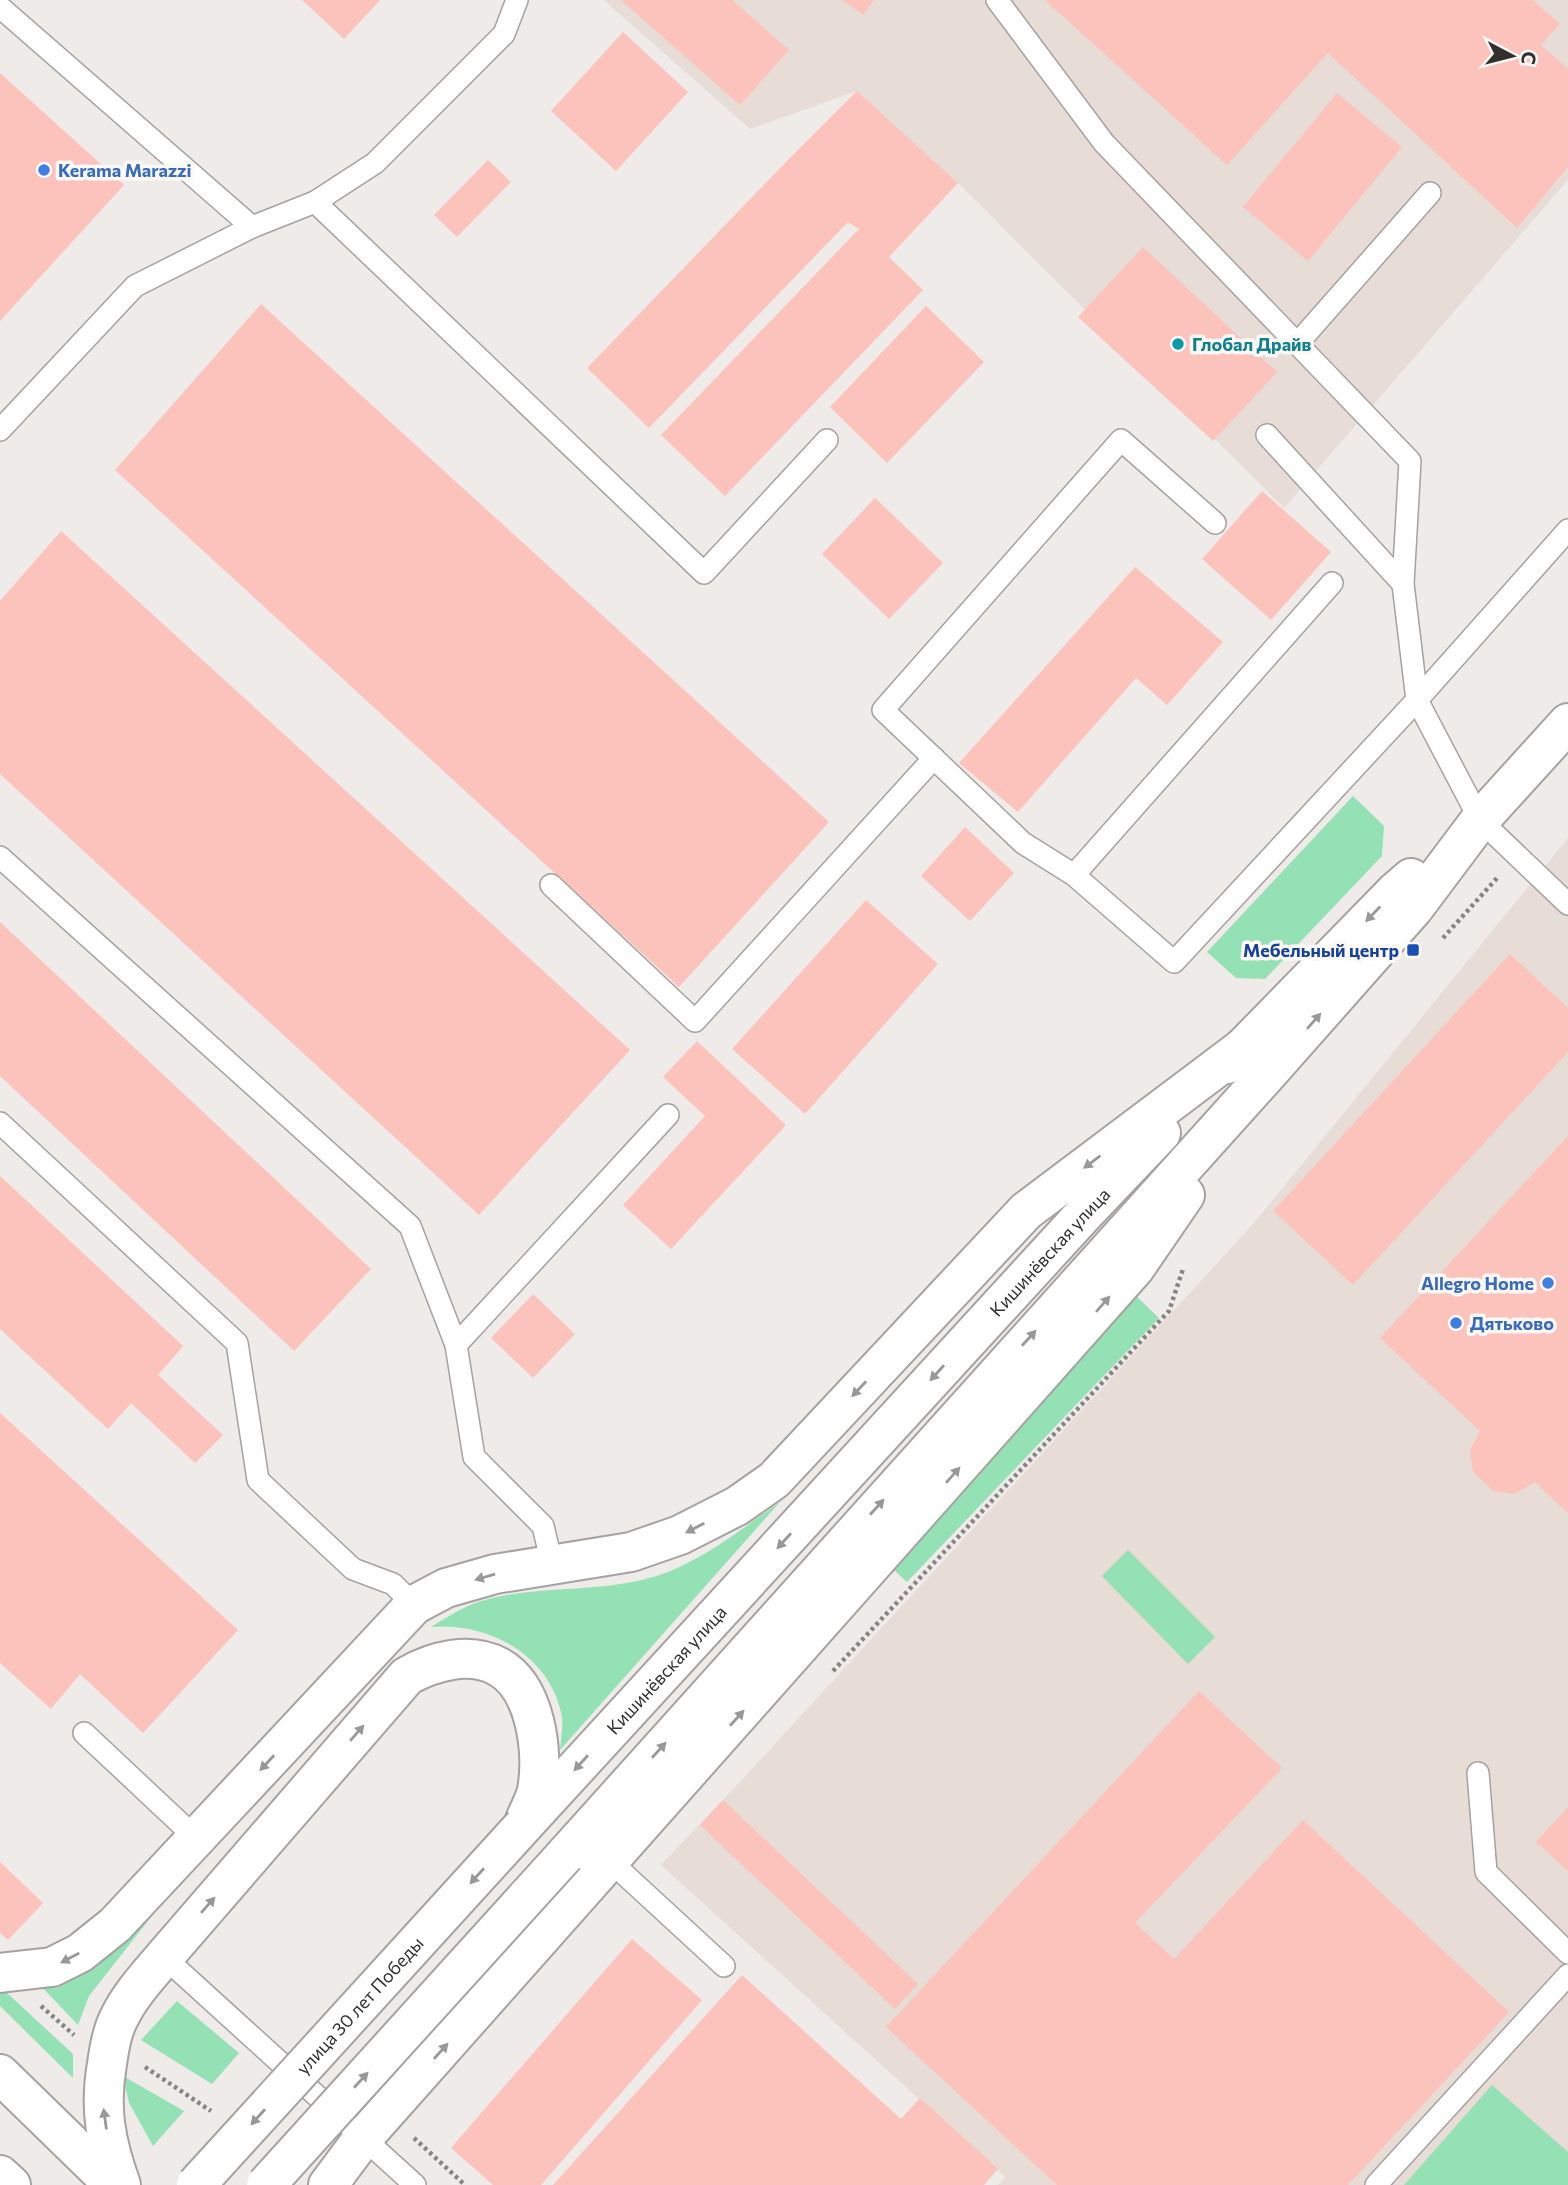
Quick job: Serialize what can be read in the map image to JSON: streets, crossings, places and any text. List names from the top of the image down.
{
  "streets": {
    "street": ["Кишинёвская улица", "улица 30 лет Победы"]
  },
  "crossings": [
    ["Кишинёвская улица", "улица 30 лет Победы"]
  ],
  "places": {
    "other": [
      "Kerama Marazzi",
      "Глобал Драйв",
      "Allegro Home",
      "Дятьково"
    ],
    "transit": ["Мебельный центр"]
  },
  "north": "right"
}
